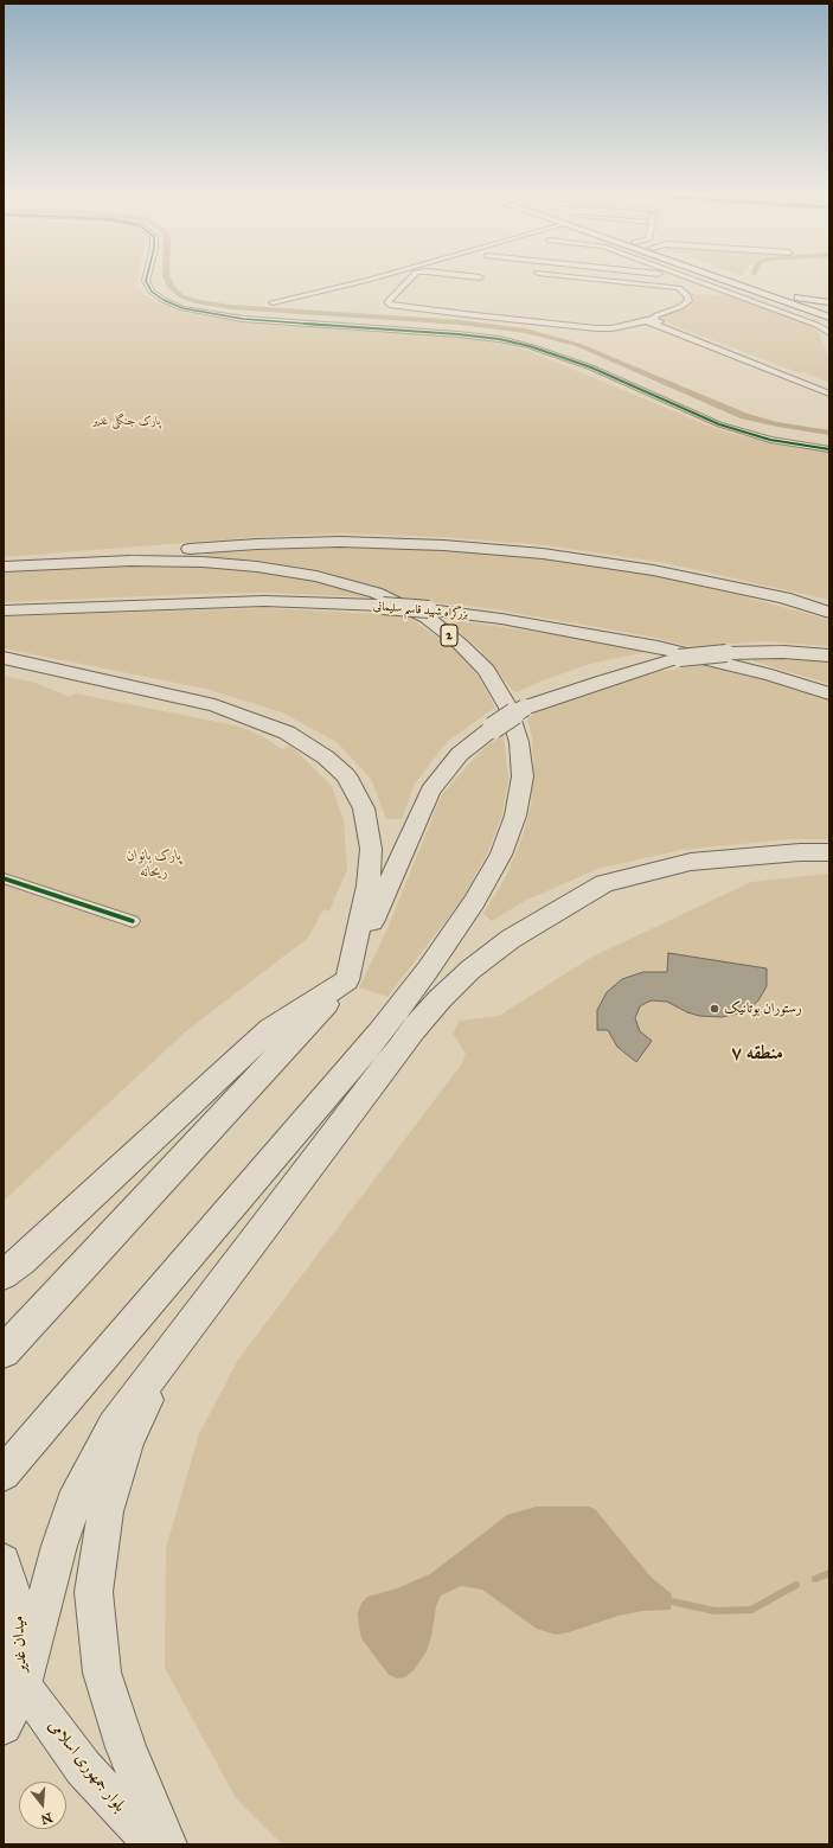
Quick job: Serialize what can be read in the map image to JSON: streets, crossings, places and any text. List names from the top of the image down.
{
  "streets": {
    "highway": ["بزرگراه شهید قاسم سلیمانی", "2"],
    "main road": ["میدان غدیر", "بلوار جمهوری اسلامی"]
  },
  "crossings": [
    ["میدان غدیر", "بلوار جمهوری اسلامی"]
  ],
  "districts": ["منطقه ۷"],
  "parks": ["پارک جنگلی غدیر", "پارک بانوان ریحانه"],
  "places": ["رستوران بوتانیک"],
  "north": "bottom"
}
